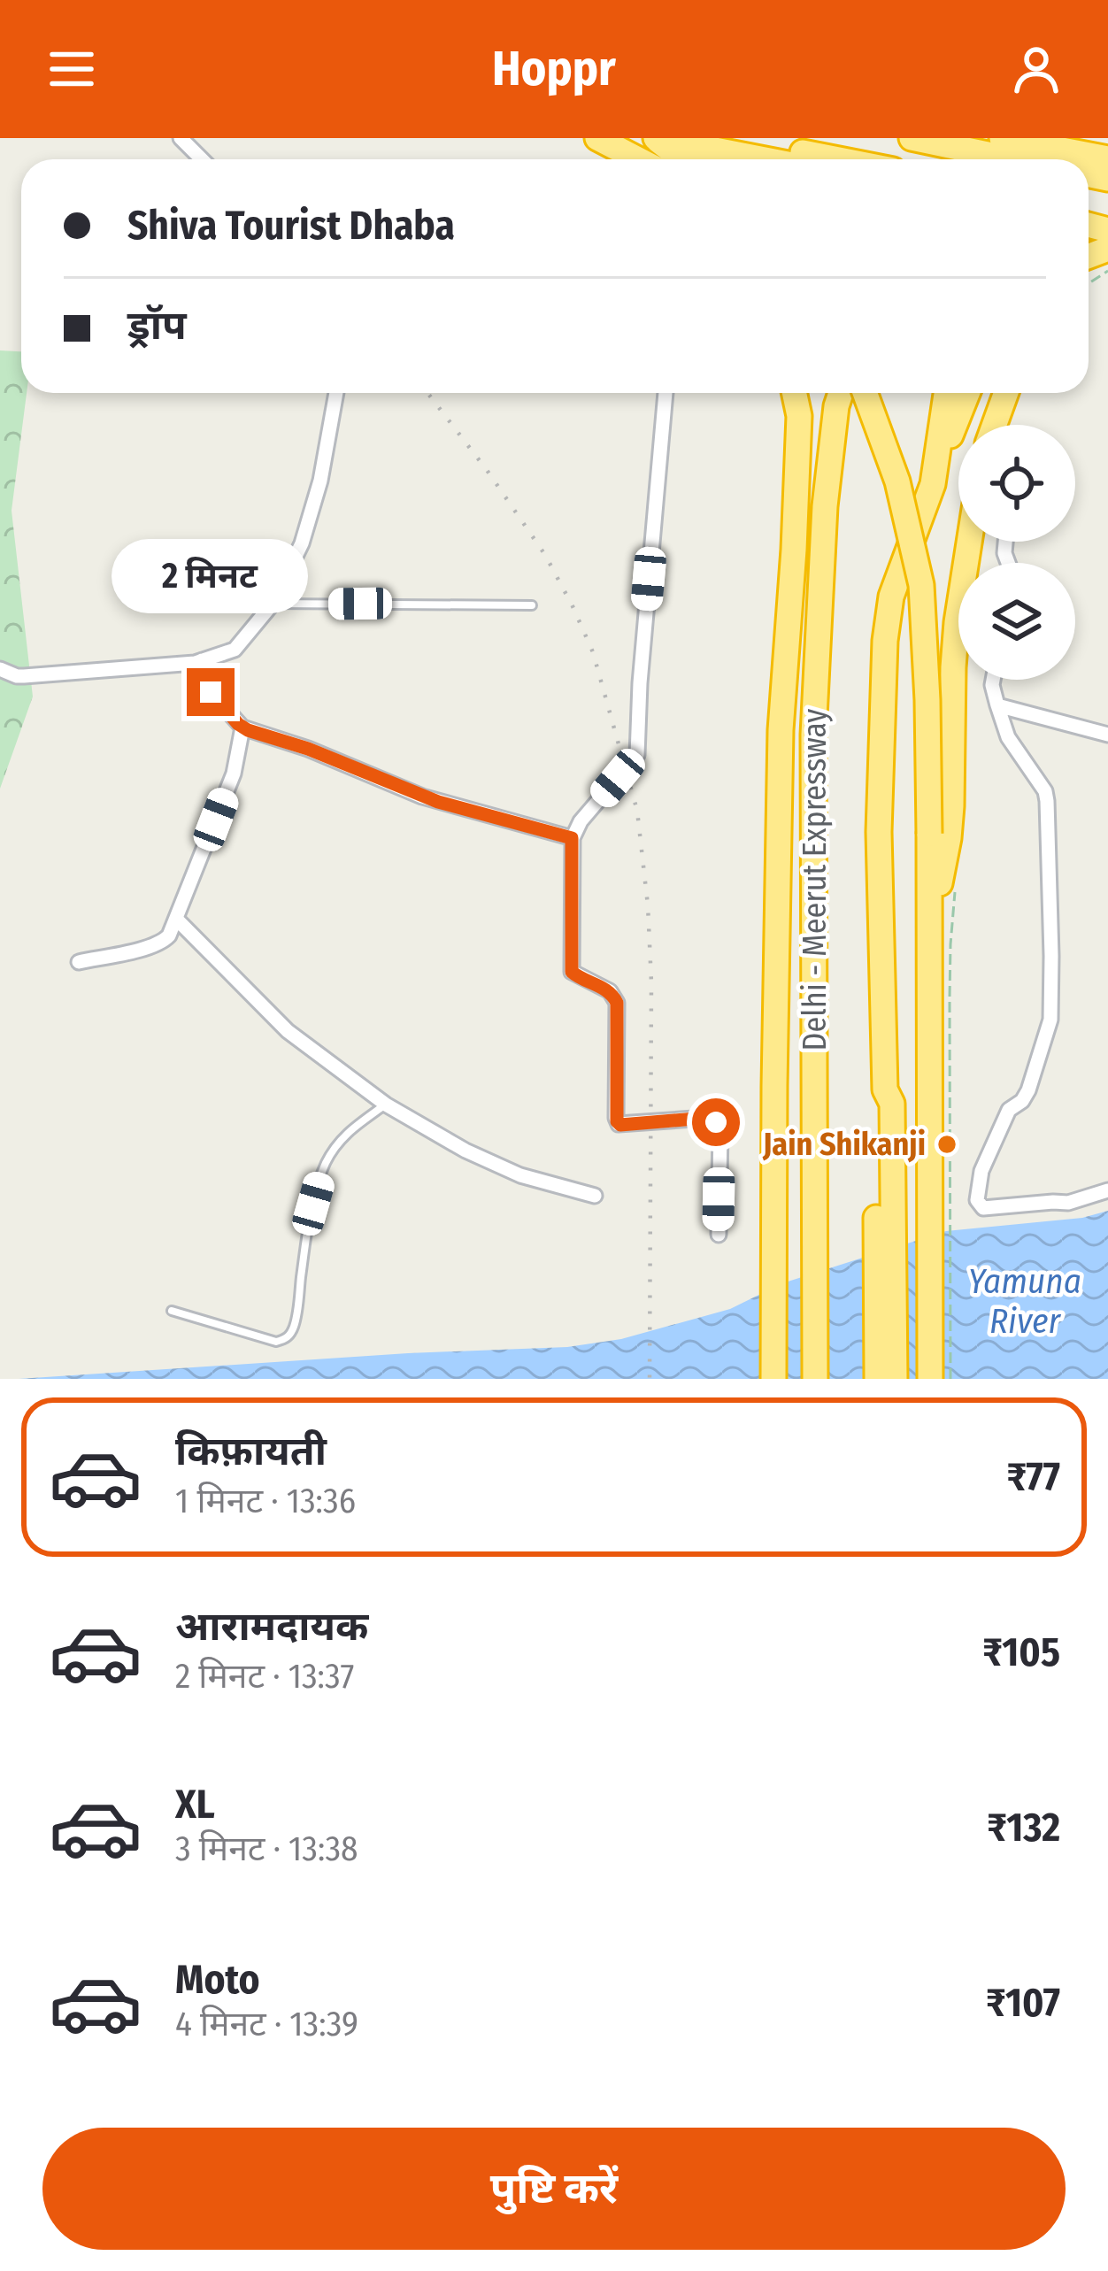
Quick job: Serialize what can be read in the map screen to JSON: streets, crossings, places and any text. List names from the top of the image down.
{
  "streets": {
    "highway": ["Delhi - Meerut Expressway"]
  },
  "water": ["Yamuna River"],
  "places": ["Jain Shikanji"],
  "page": {
    "header": "Hoppr",
    "banner": ["Shiva Tourist Dhaba", "ड्रॉप"],
    "bubble": "2 मिनट",
    "list": [
      {
        "name": "किफ़ायती",
        "note": "1 मिनट · 13:36",
        "value": "₹77"
      },
      {
        "name": "आरामदायक",
        "note": "2 मिनट · 13:37",
        "value": "₹105"
      },
      {
        "name": "XL",
        "note": "3 मिनट · 13:38",
        "value": "₹132"
      },
      {
        "name": "Moto",
        "note": "4 मिनट · 13:39",
        "value": "₹107"
      }
    ],
    "buttons": "पुष्टि करें"
  }
}
